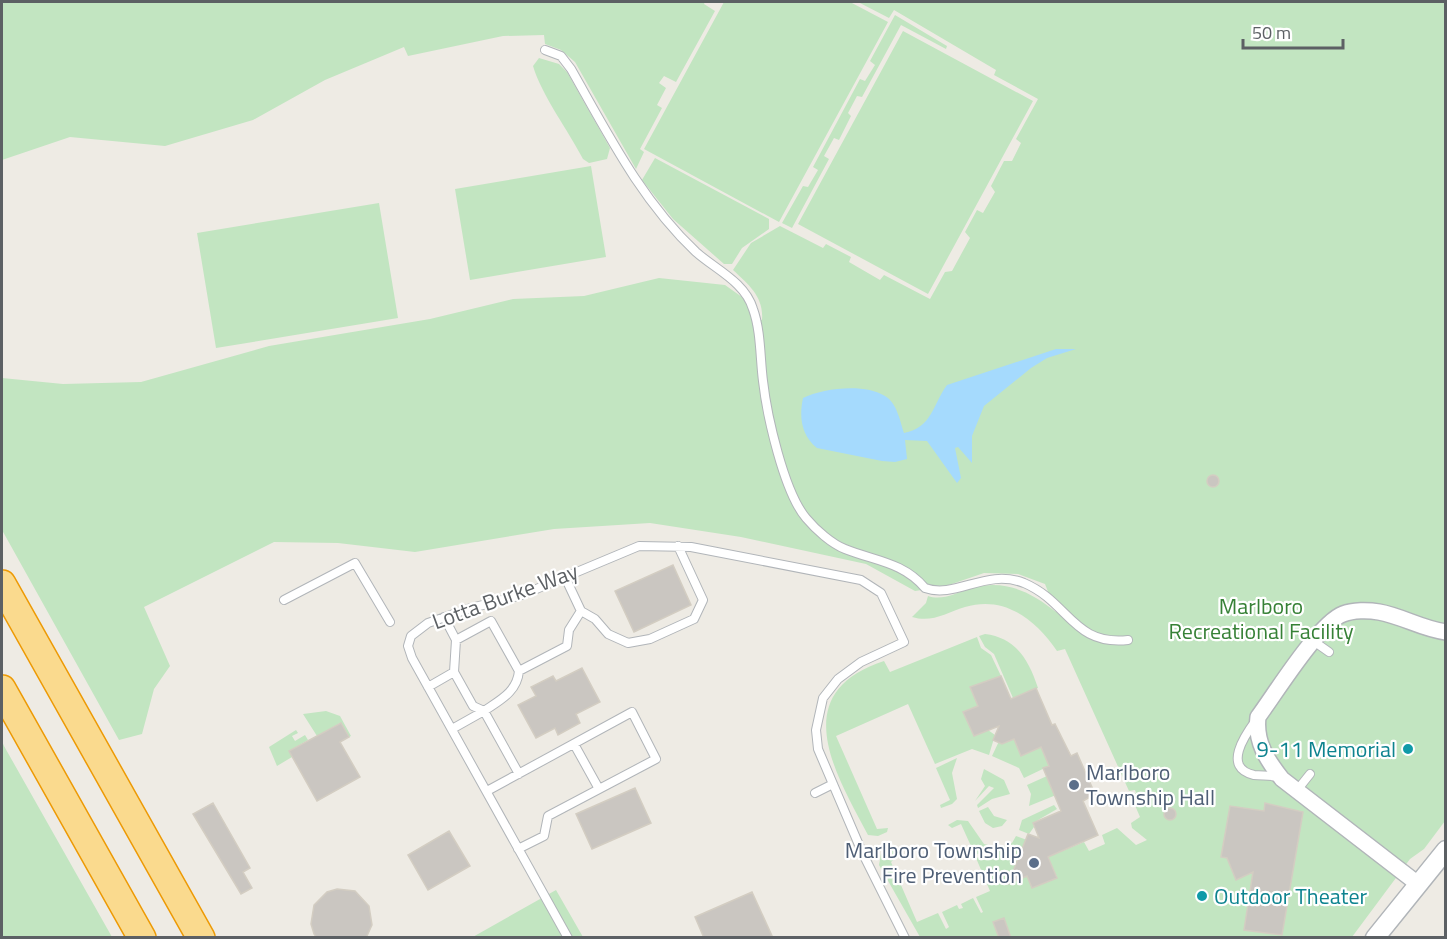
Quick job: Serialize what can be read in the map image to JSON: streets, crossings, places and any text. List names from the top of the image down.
{
  "streets": {
    "lane": ["Lotta Burke Way"]
  },
  "parks": ["Marlboro Recreational Facility"],
  "places": [
    "9-11 Memorial",
    "Marlboro Township Hall",
    "Marlboro Township Fire Prevention",
    "Outdoor Theater"
  ],
  "scale_bar": "50 m"
}
